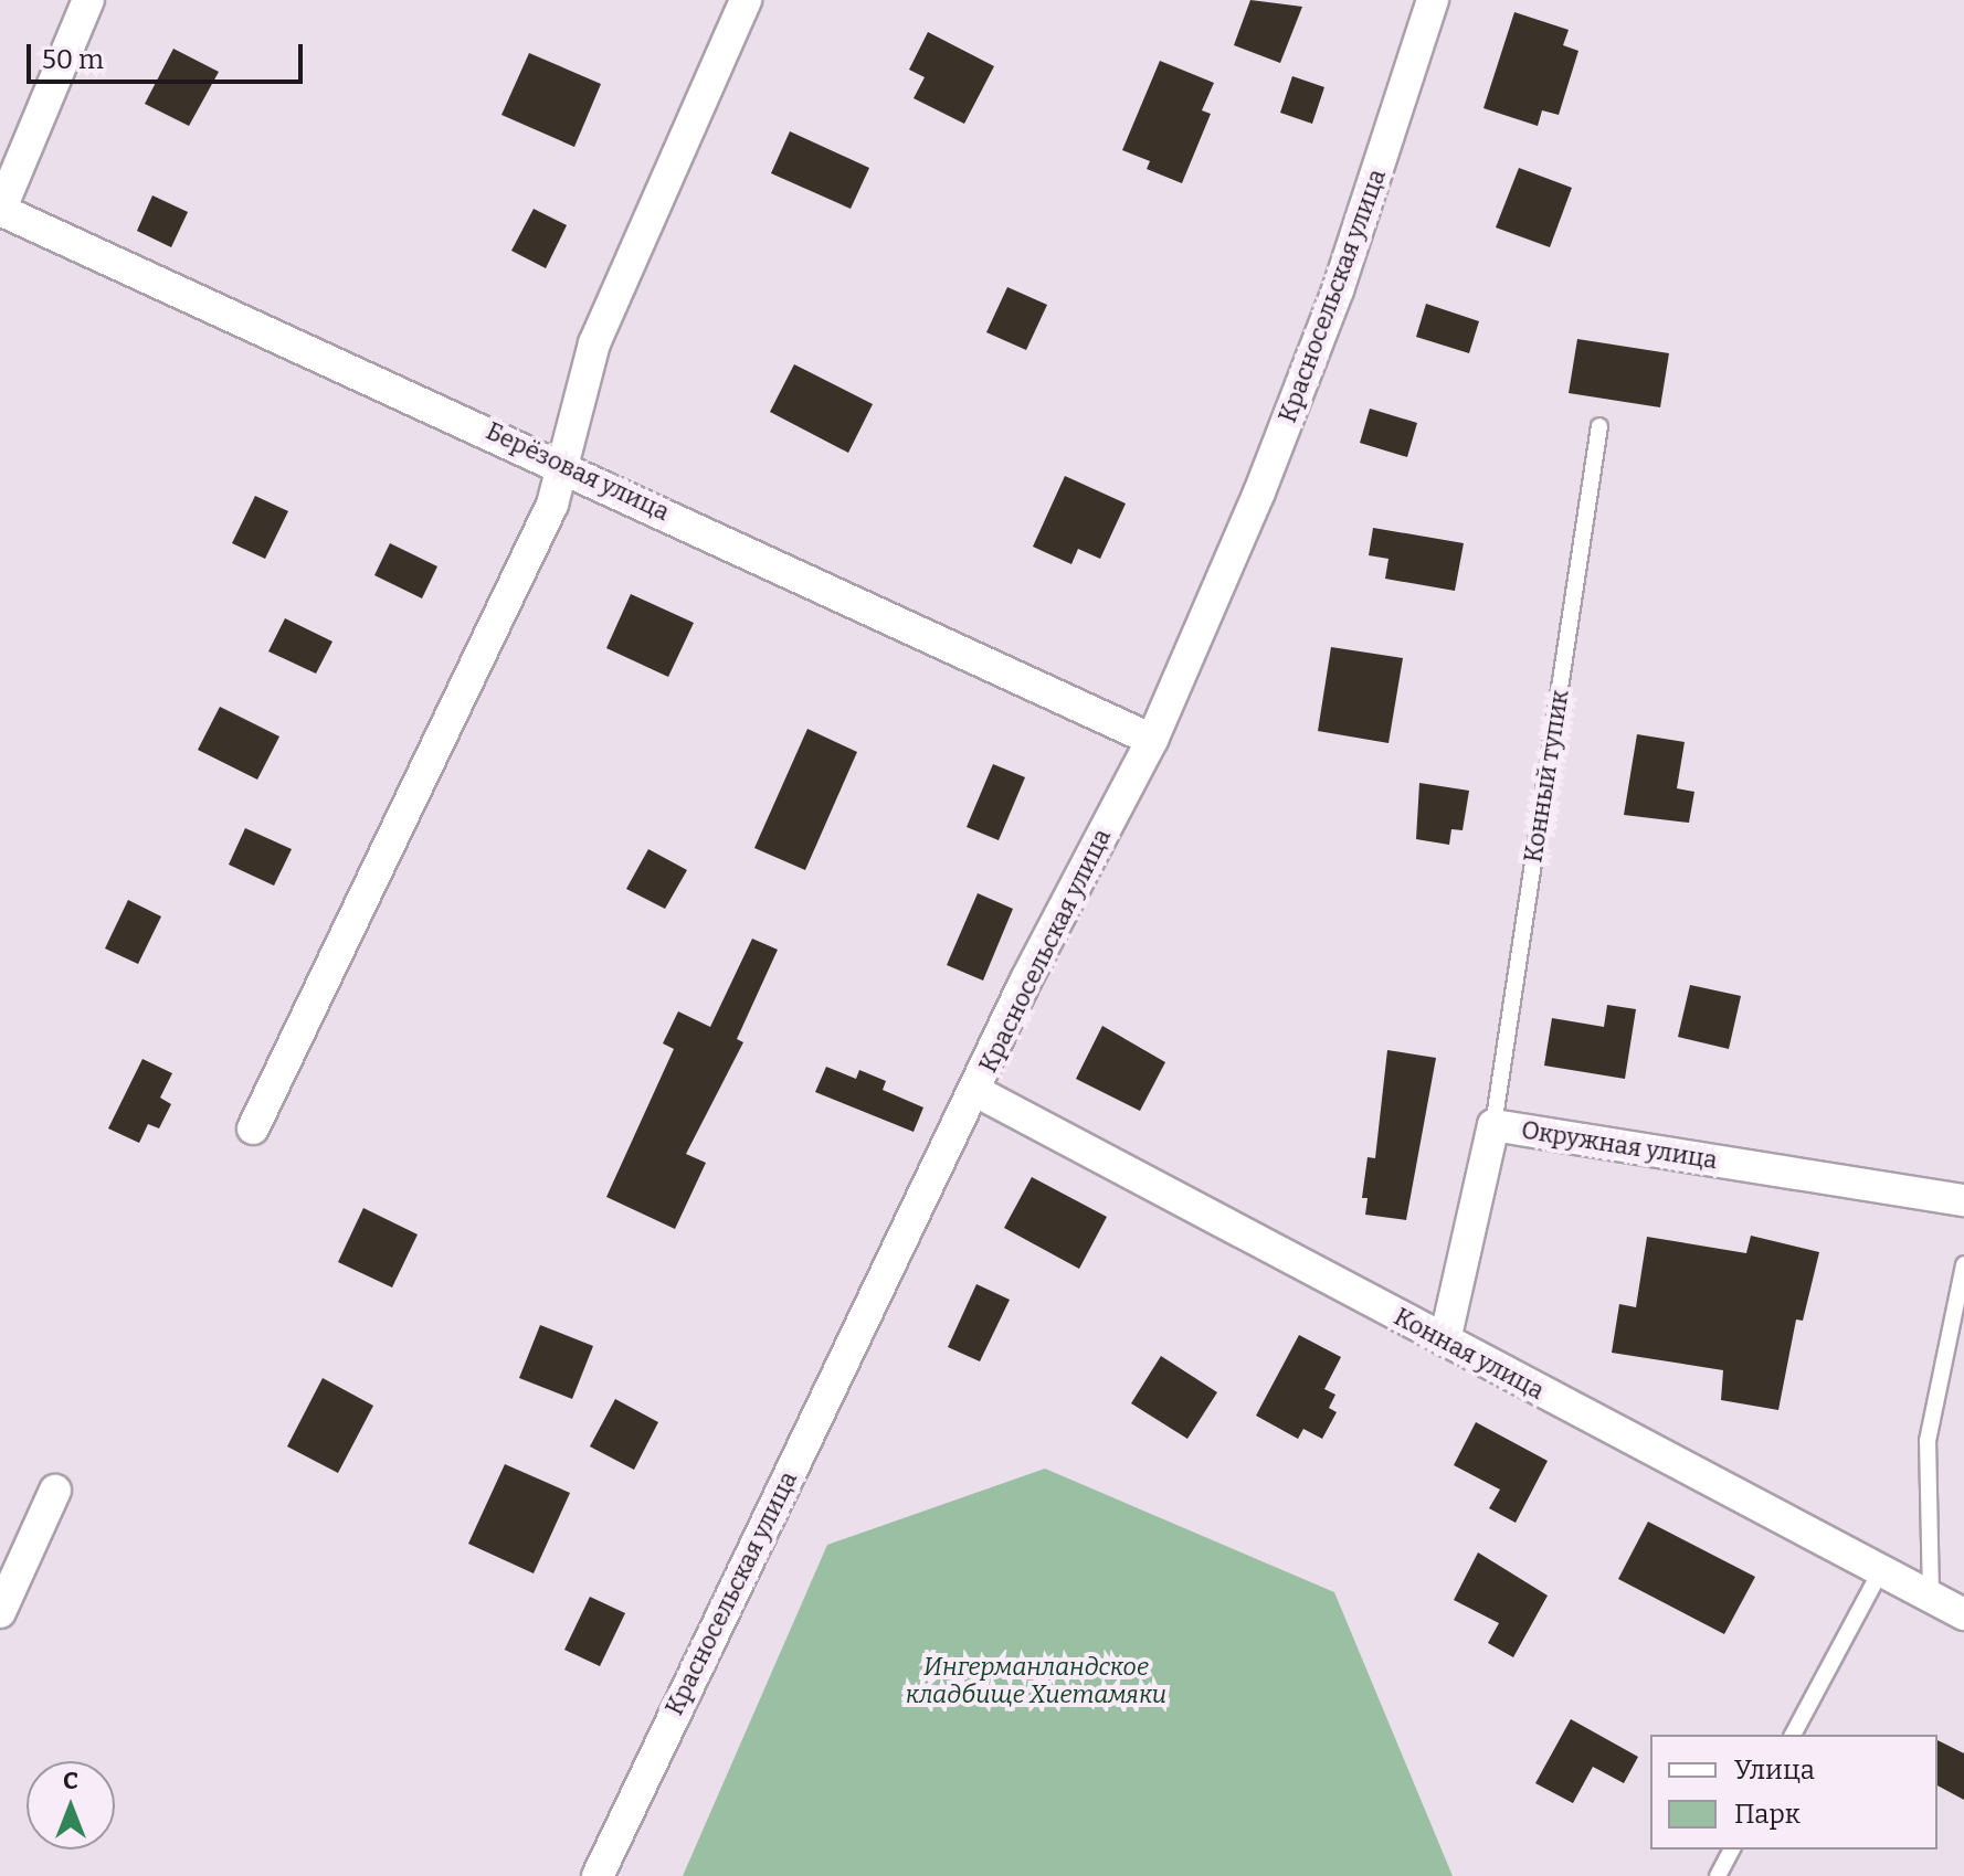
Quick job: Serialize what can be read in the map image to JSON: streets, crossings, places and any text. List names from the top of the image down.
{
  "streets": {
    "street": [
      "Красносельская улица",
      "Берёзовая улица",
      "Окружная улица",
      "Конная улица"
    ],
    "lane": ["Конный тупик"]
  },
  "crossings": [
    ["Красносельская улица", "Берёзовая улица"],
    ["Красносельская улица", "Конная улица"],
    ["Конный тупик", "Окружная улица"],
    ["Окружная улица", "Конная улица"]
  ],
  "parks": ["Ингерманландское кладбище Хиетамяки"],
  "legend": ["Улица", "Парк"],
  "scale_bar": "50 m",
  "north": "top"
}
